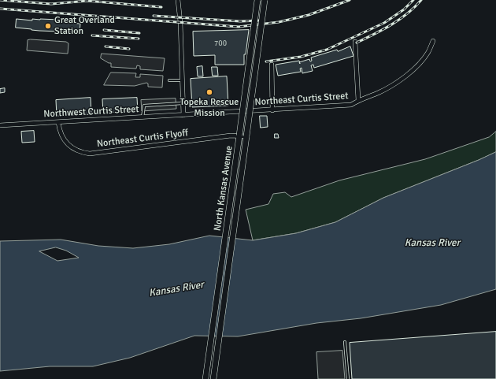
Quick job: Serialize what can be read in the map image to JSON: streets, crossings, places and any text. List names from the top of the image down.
{
  "streets": {
    "main road": ["North Kansas Avenue"],
    "street": ["Northeast Curtis Street", "Northwest Curtis Street", "Northeast Curtis Flyoff"]
  },
  "crossings": [
    ["Northeast Curtis Street", "Northwest Curtis Street"],
    ["Northwest Curtis Street", "Northeast Curtis Flyoff"],
    ["Northeast Curtis Flyoff", "North Kansas Avenue"]
  ],
  "water": ["Kansas River"],
  "places": ["Great Overland Station", "Topeka Rescue Mission"],
  "house_numbers": ["700"]
}
